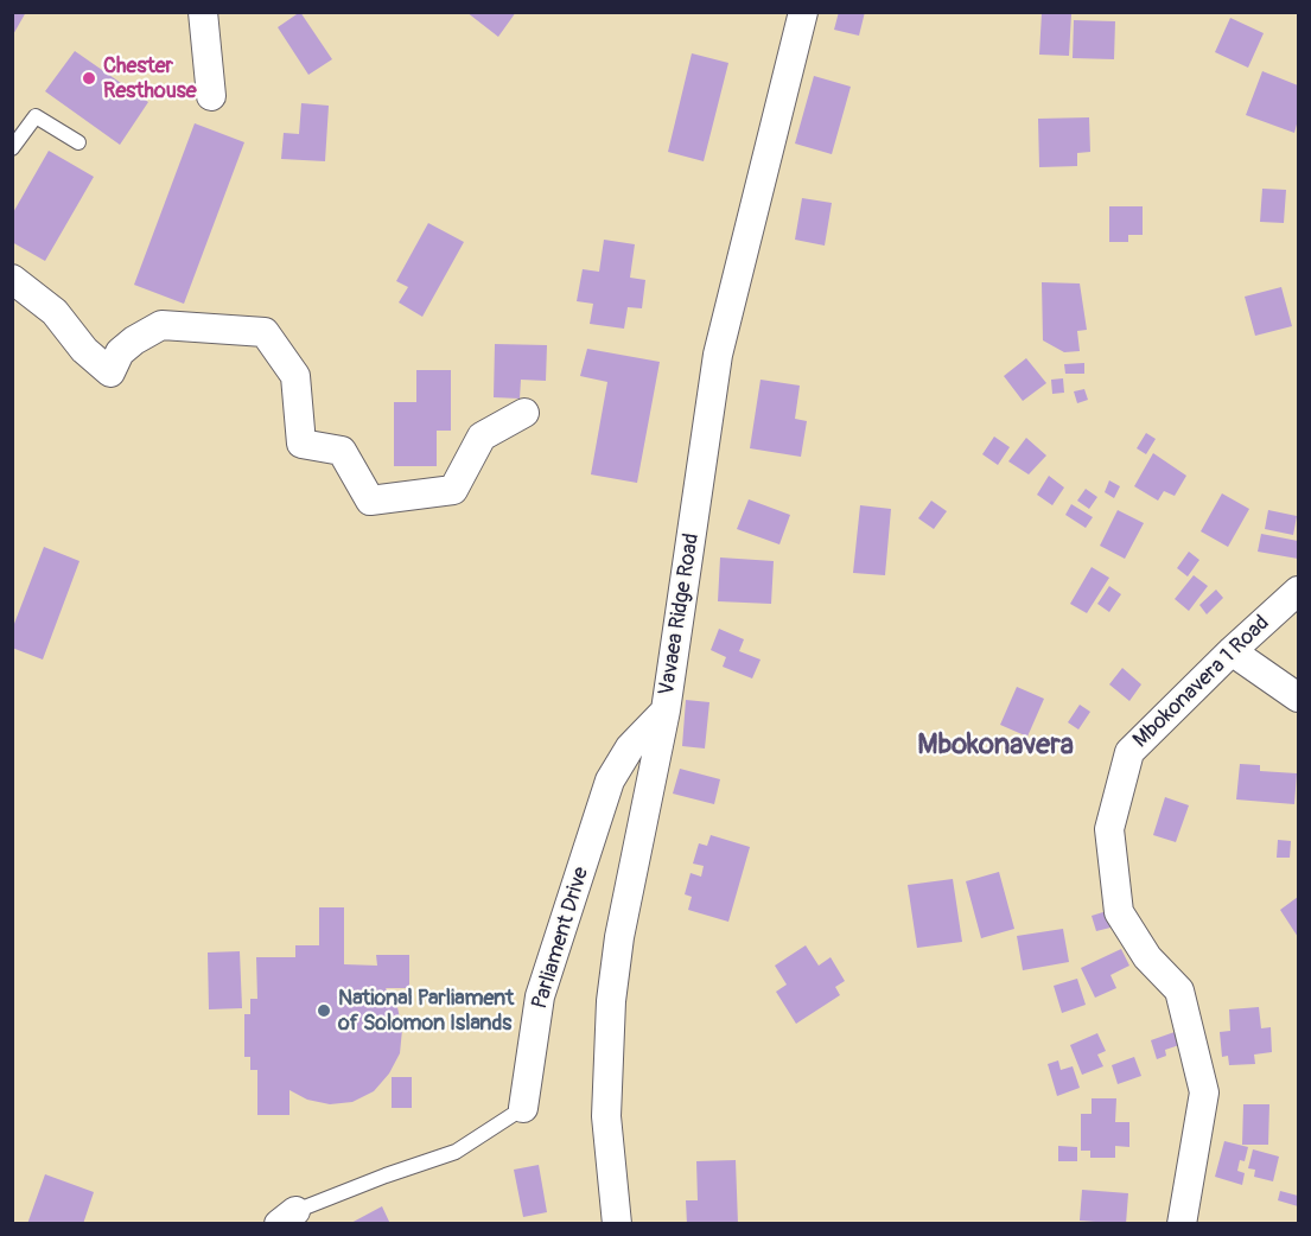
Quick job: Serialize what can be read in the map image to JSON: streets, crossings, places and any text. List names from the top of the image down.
{
  "streets": {
    "street": ["Vavaea Ridge Road", "Mbokonavera 1 Road", "Parliament Drive"]
  },
  "crossings": [
    ["Vavaea Ridge Road", "Parliament Drive"]
  ],
  "districts": ["Mbokonavera"],
  "places": ["Chester Resthouse", "National Parliament of Solomon Islands"]
}
